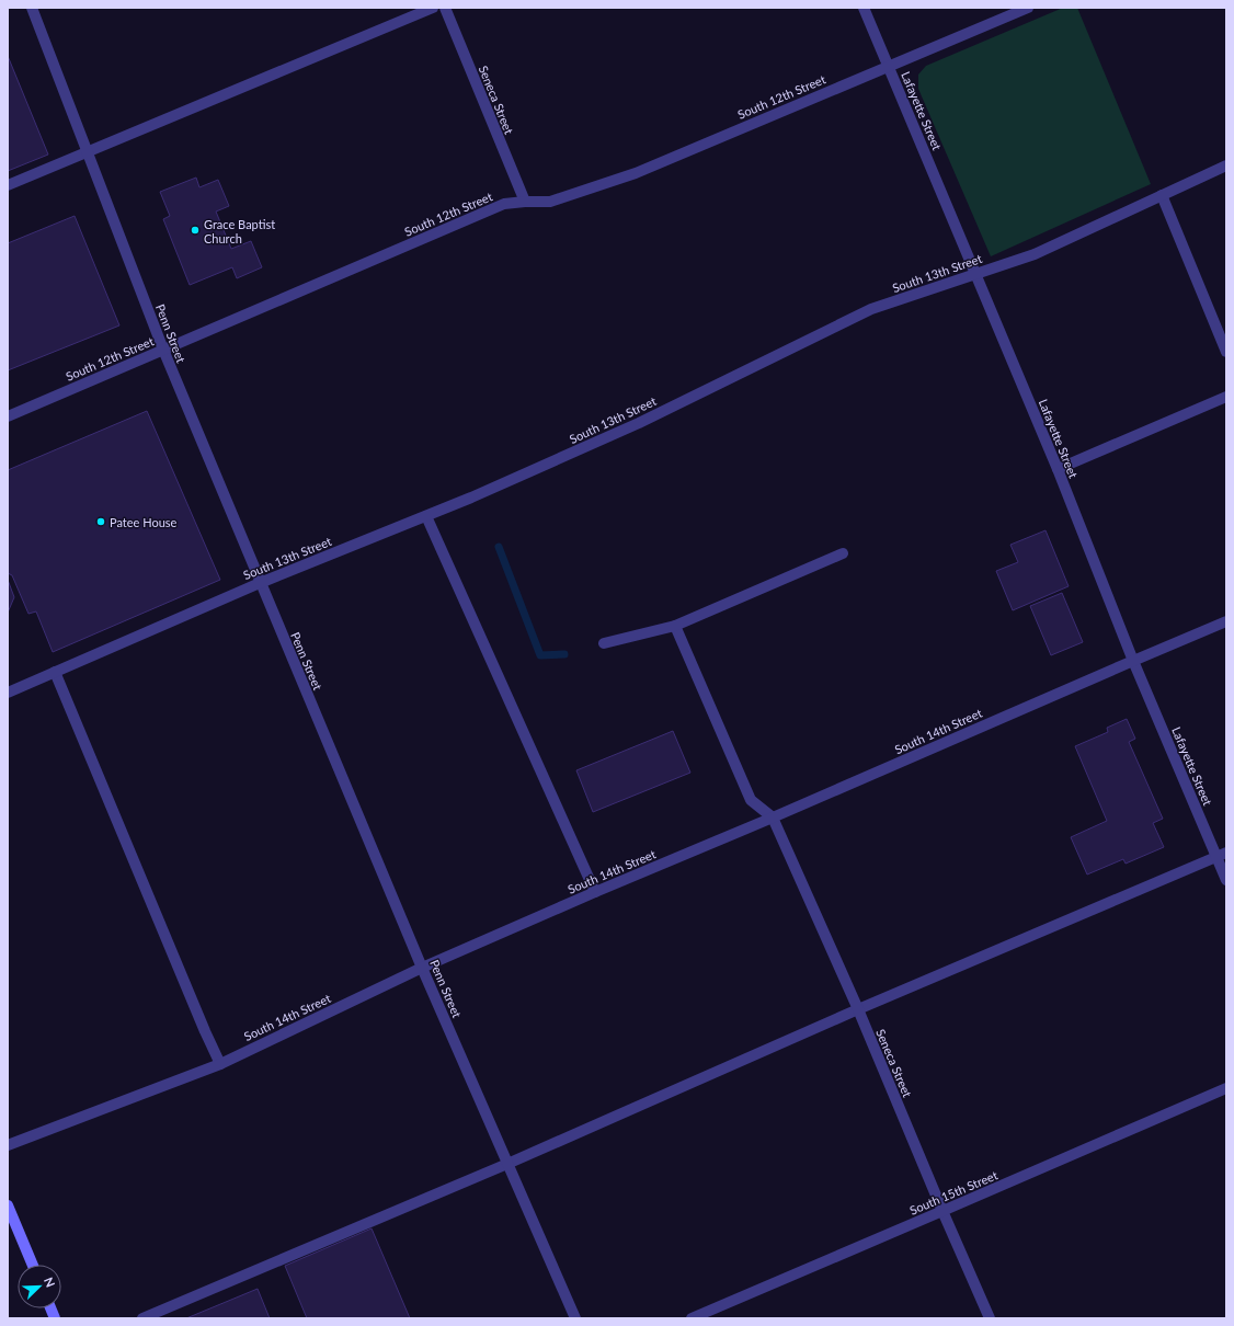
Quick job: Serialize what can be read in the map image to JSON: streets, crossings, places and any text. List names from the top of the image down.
{
  "streets": {
    "street": [
      "South 12th Street",
      "Seneca Street",
      "Lafayette Street",
      "South 13th Street",
      "Penn Street",
      "South 14th Street",
      "South 15th Street"
    ]
  },
  "crossings": [
    ["South 12th Street", "Seneca Street"],
    ["South 12th Street", "Lafayette Street"],
    ["South 12th Street", "Penn Street"],
    ["Seneca Street", "South 14th Street"],
    ["Seneca Street", "South 15th Street"],
    ["Lafayette Street", "South 13th Street"],
    ["Lafayette Street", "South 14th Street"],
    ["South 13th Street", "Penn Street"],
    ["Penn Street", "South 14th Street"]
  ],
  "places": ["Grace Baptist Church", "Patee House"],
  "north": "top right"
}
